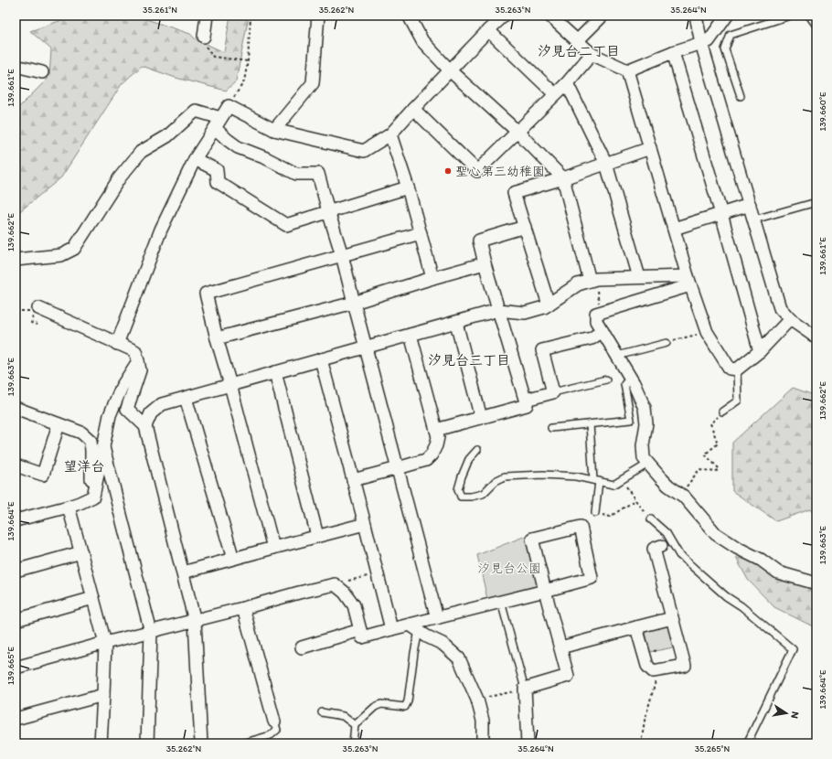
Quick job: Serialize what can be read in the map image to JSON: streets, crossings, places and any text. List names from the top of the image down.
{
  "districts": ["汐見台二丁目", "汐見台三丁目", "望洋台"],
  "parks": ["汐見台公園"],
  "places": ["聖心第三幼稚園"],
  "north": "right",
  "coordinates": [
    "35.261°N",
    "35.262°N",
    "35.263°N",
    "35.264°N",
    "139.661°E",
    "139.660°E",
    "139.662°E",
    "139.663°E",
    "139.664°E",
    "139.665°E",
    "35.265°N"
  ]
}
